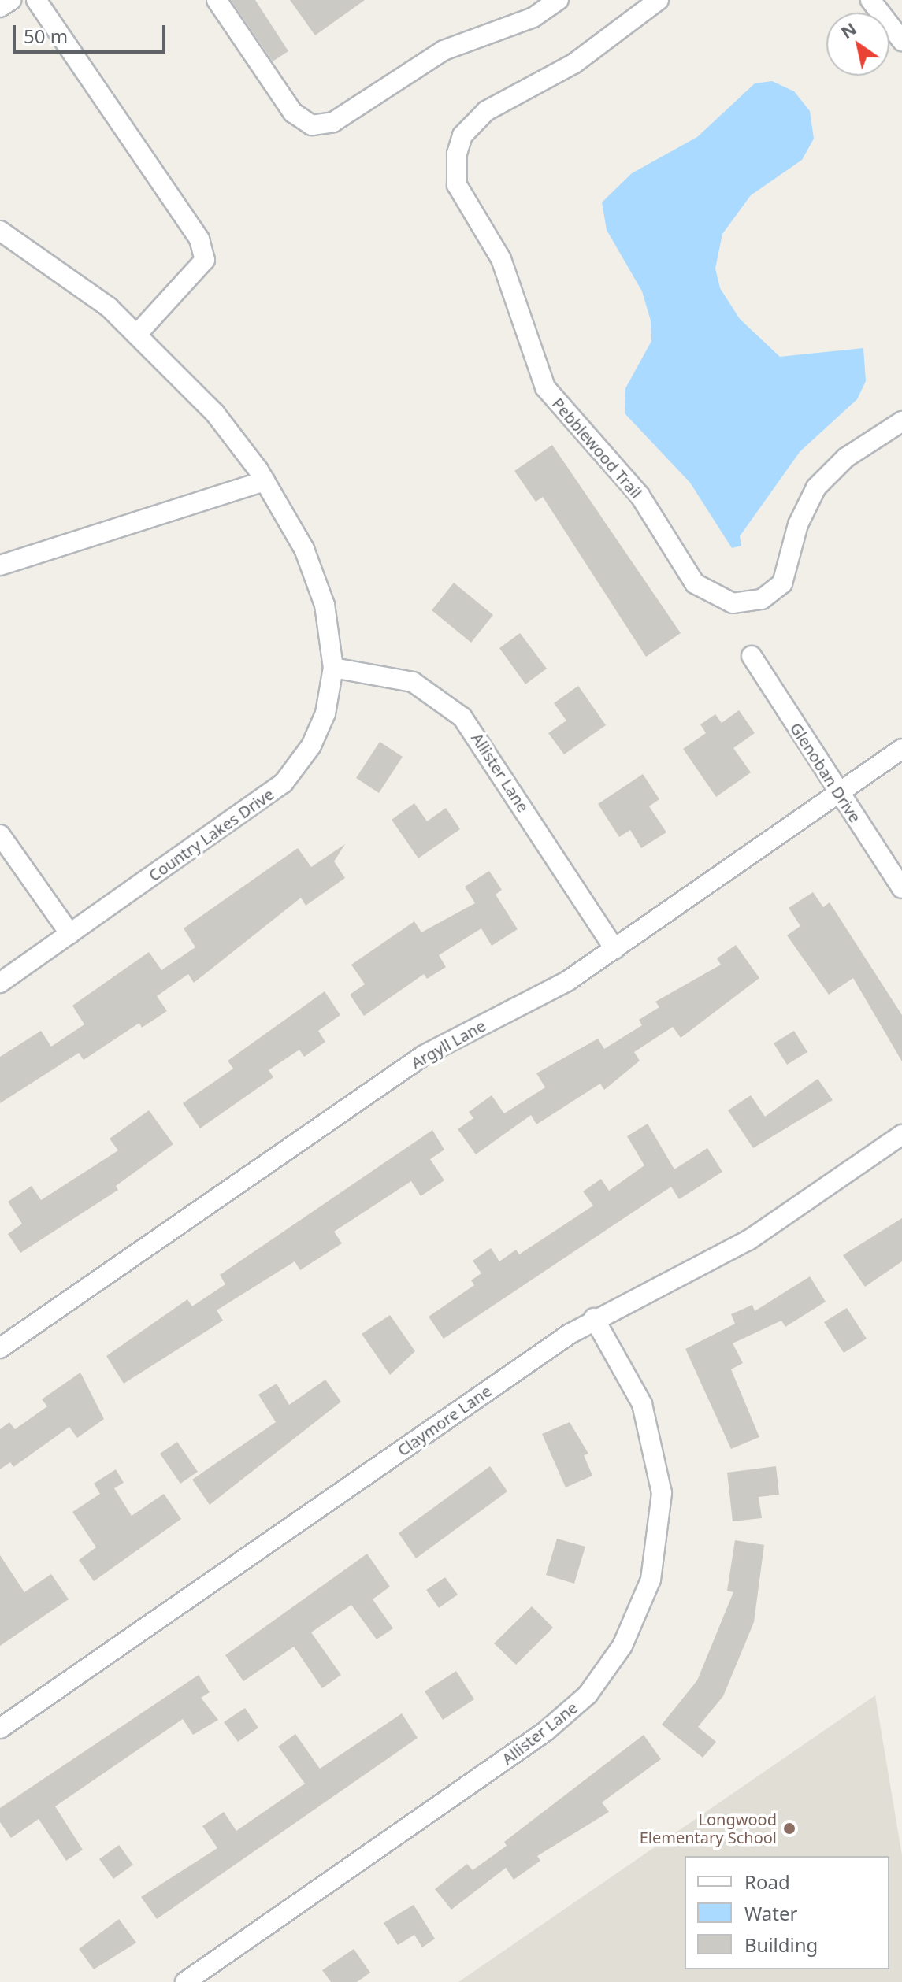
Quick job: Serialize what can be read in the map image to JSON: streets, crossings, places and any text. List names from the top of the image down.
{
  "streets": {
    "street": [
      "Pebblewood Trail",
      "Allister Lane",
      "Glenoban Drive",
      "Country Lakes Drive",
      "Argyll Lane",
      "Claymore Lane"
    ]
  },
  "crossings": [
    ["Allister Lane", "Country Lakes Drive"],
    ["Allister Lane", "Argyll Lane"],
    ["Allister Lane", "Claymore Lane"],
    ["Glenoban Drive", "Argyll Lane"]
  ],
  "places": ["Longwood Elementary School"],
  "legend": ["Road", "Water", "Building"],
  "scale_bar": "50 m",
  "north": "top left"
}
